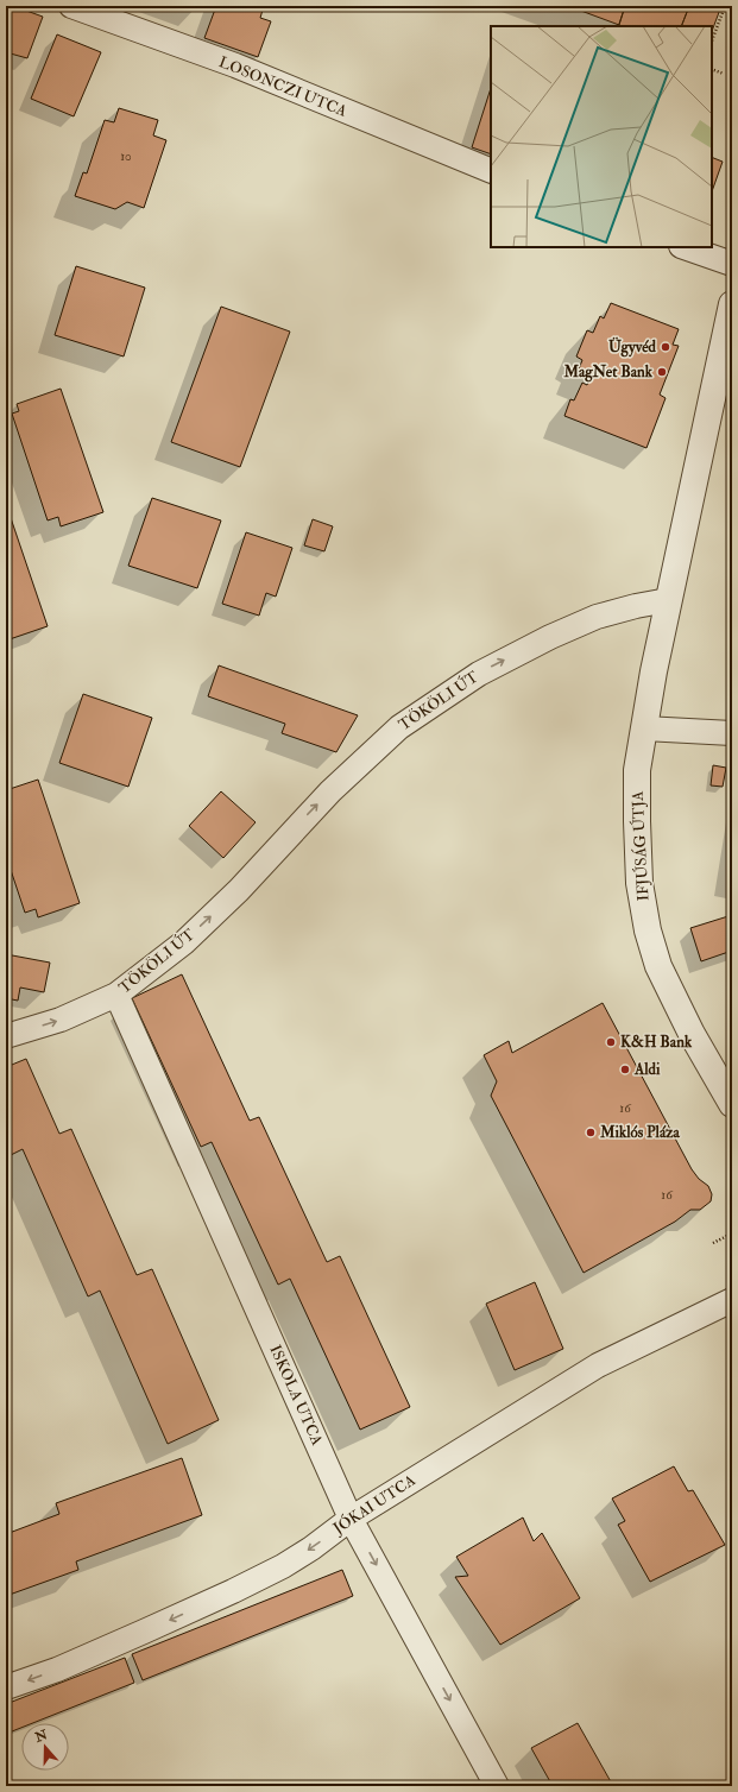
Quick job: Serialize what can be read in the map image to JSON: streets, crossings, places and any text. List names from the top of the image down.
{
  "streets": {
    "street": [
      "LOSONCZI UTCA",
      "TÖKÖLI ÚT",
      "IFJÚSÁG ÚTJA",
      "ISKOLA UTCA",
      "JÓKAI UTCA"
    ]
  },
  "crossings": [
    ["TÖKÖLI ÚT", "IFJÚSÁG ÚTJA"],
    ["TÖKÖLI ÚT", "ISKOLA UTCA"],
    ["ISKOLA UTCA", "JÓKAI UTCA"]
  ],
  "one_way": ["TÖKÖLI ÚT", "JÓKAI UTCA"],
  "places": [
    "Ügyvéd",
    "MagNet Bank",
    "K&H Bank",
    "Aldi",
    "Miklós Pláza"
  ],
  "house_numbers": ["10", "16", "16"],
  "north": "top"
}
